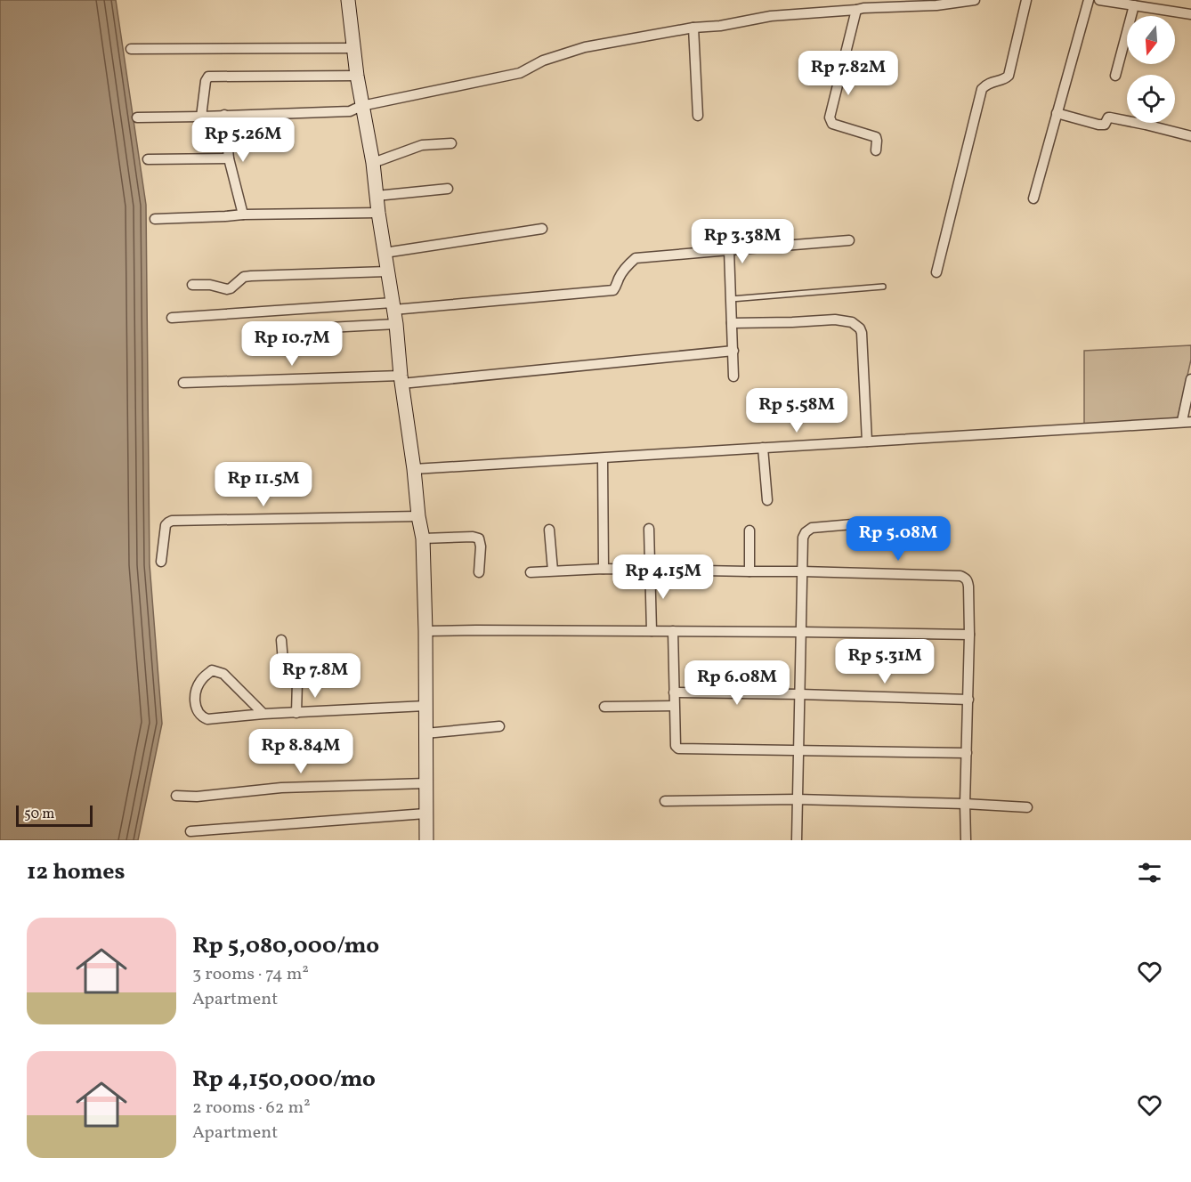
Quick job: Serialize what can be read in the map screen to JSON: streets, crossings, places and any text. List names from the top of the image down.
{
  "scale_bar": "50 m",
  "north": "bottom",
  "page": {
    "price": [
      "Rp 7.82M",
      "Rp 5.26M",
      "Rp 3.38M",
      "Rp 10.7M",
      "Rp 5.58M",
      "Rp 11.5M",
      "Rp 5.08M",
      "Rp 4.15M",
      "Rp 5.31M",
      "Rp 7.8M",
      "Rp 6.08M",
      "Rp 8.84M"
    ],
    "scale": "50 m",
    "heading": "12 homes",
    "list": [
      {
        "name": "Rp 5,080,000/mo",
        "note": "3 rooms · 74 m² · Apartment"
      },
      {
        "name": "Rp 4,150,000/mo",
        "note": "2 rooms · 62 m² · Apartment"
      }
    ]
  }
}
